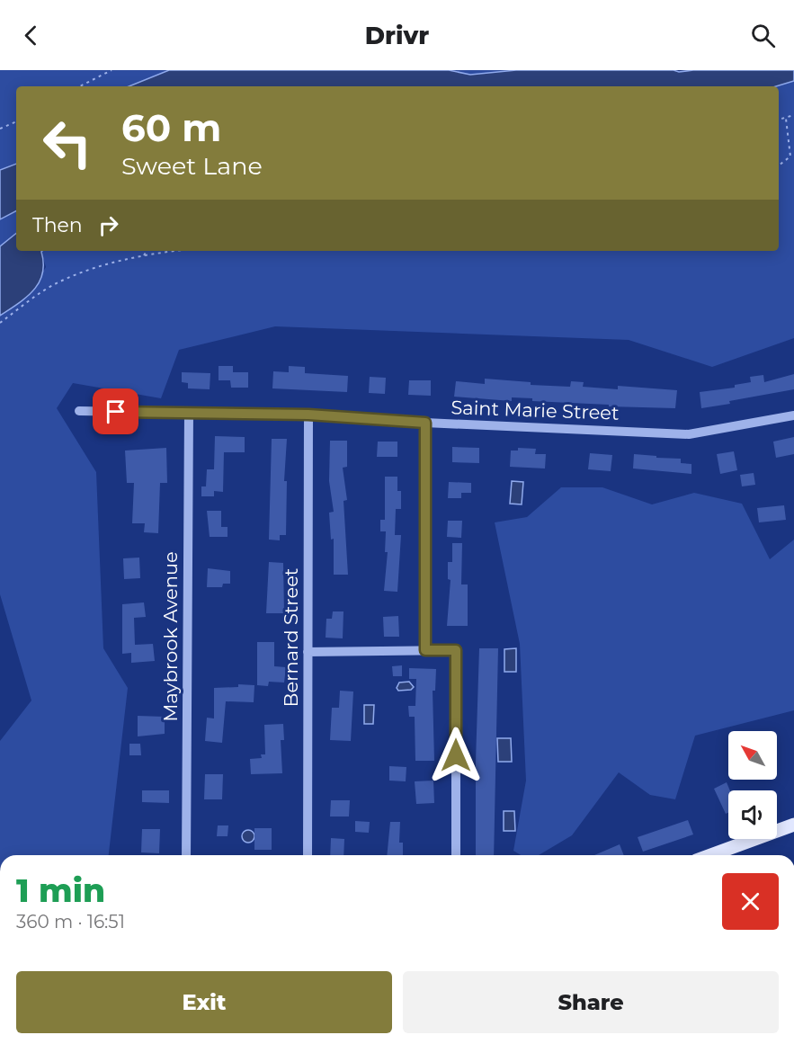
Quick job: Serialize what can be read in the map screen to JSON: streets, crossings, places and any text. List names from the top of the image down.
{
  "streets": {
    "street": ["Saint Marie Street", "Maybrook Avenue", "Bernard Street"]
  },
  "crossings": [
    ["Saint Marie Street", "Maybrook Avenue"],
    ["Saint Marie Street", "Bernard Street"]
  ],
  "north": "top left",
  "page": {
    "header": "Drivr",
    "turn": ["60 m", "Sweet Lane"],
    "then": "Then",
    "heading": ["1 min", "360 m · 16:51"],
    "buttons": ["Exit", "Share"]
  }
}
